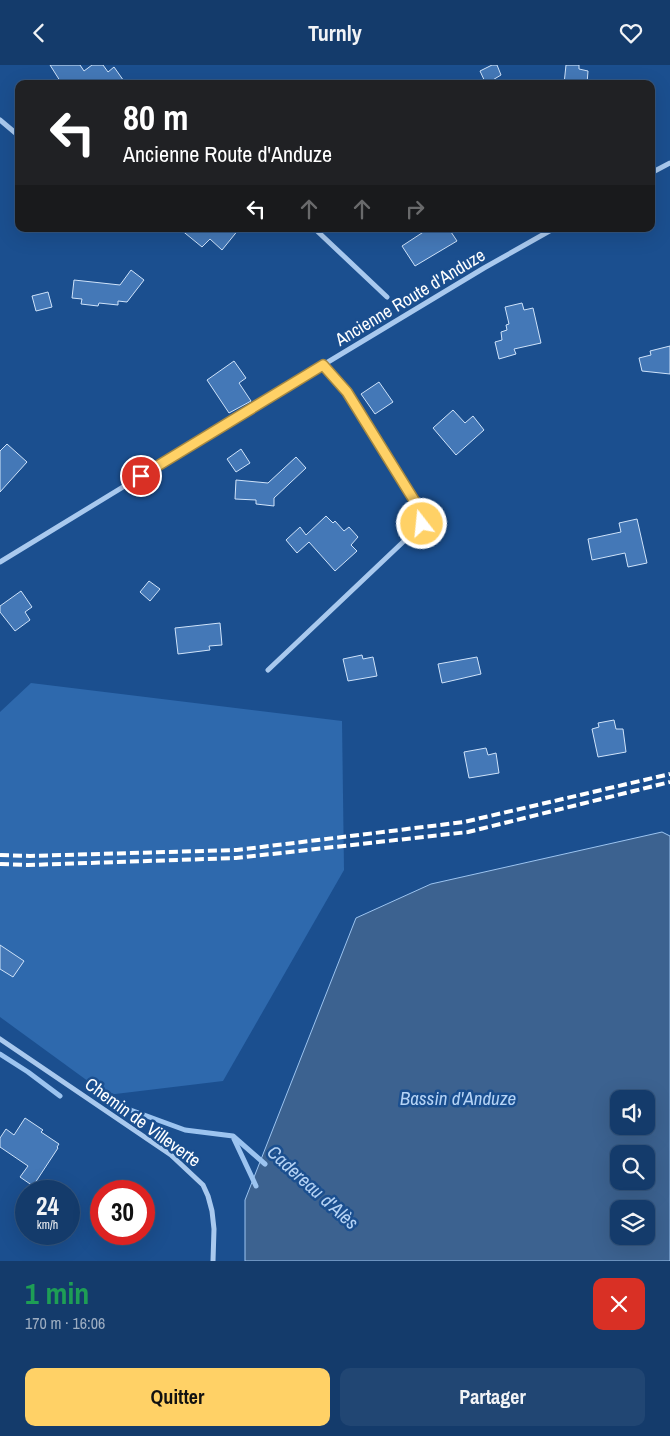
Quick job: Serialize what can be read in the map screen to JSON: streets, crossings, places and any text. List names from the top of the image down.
{
  "streets": {
    "street": ["Ancienne Route d'Anduze", "Chemin de Villeverte"]
  },
  "water": ["Bassin d'Anduze", "Cadereau d'Alès"],
  "page": {
    "header": "Turnly",
    "turn": ["80 m", "Ancienne Route d'Anduze"],
    "speed": "24 km/h",
    "limit": "30",
    "heading": ["1 min", "170 m · 16:06"],
    "buttons": ["Quitter", "Partager"]
  }
}
